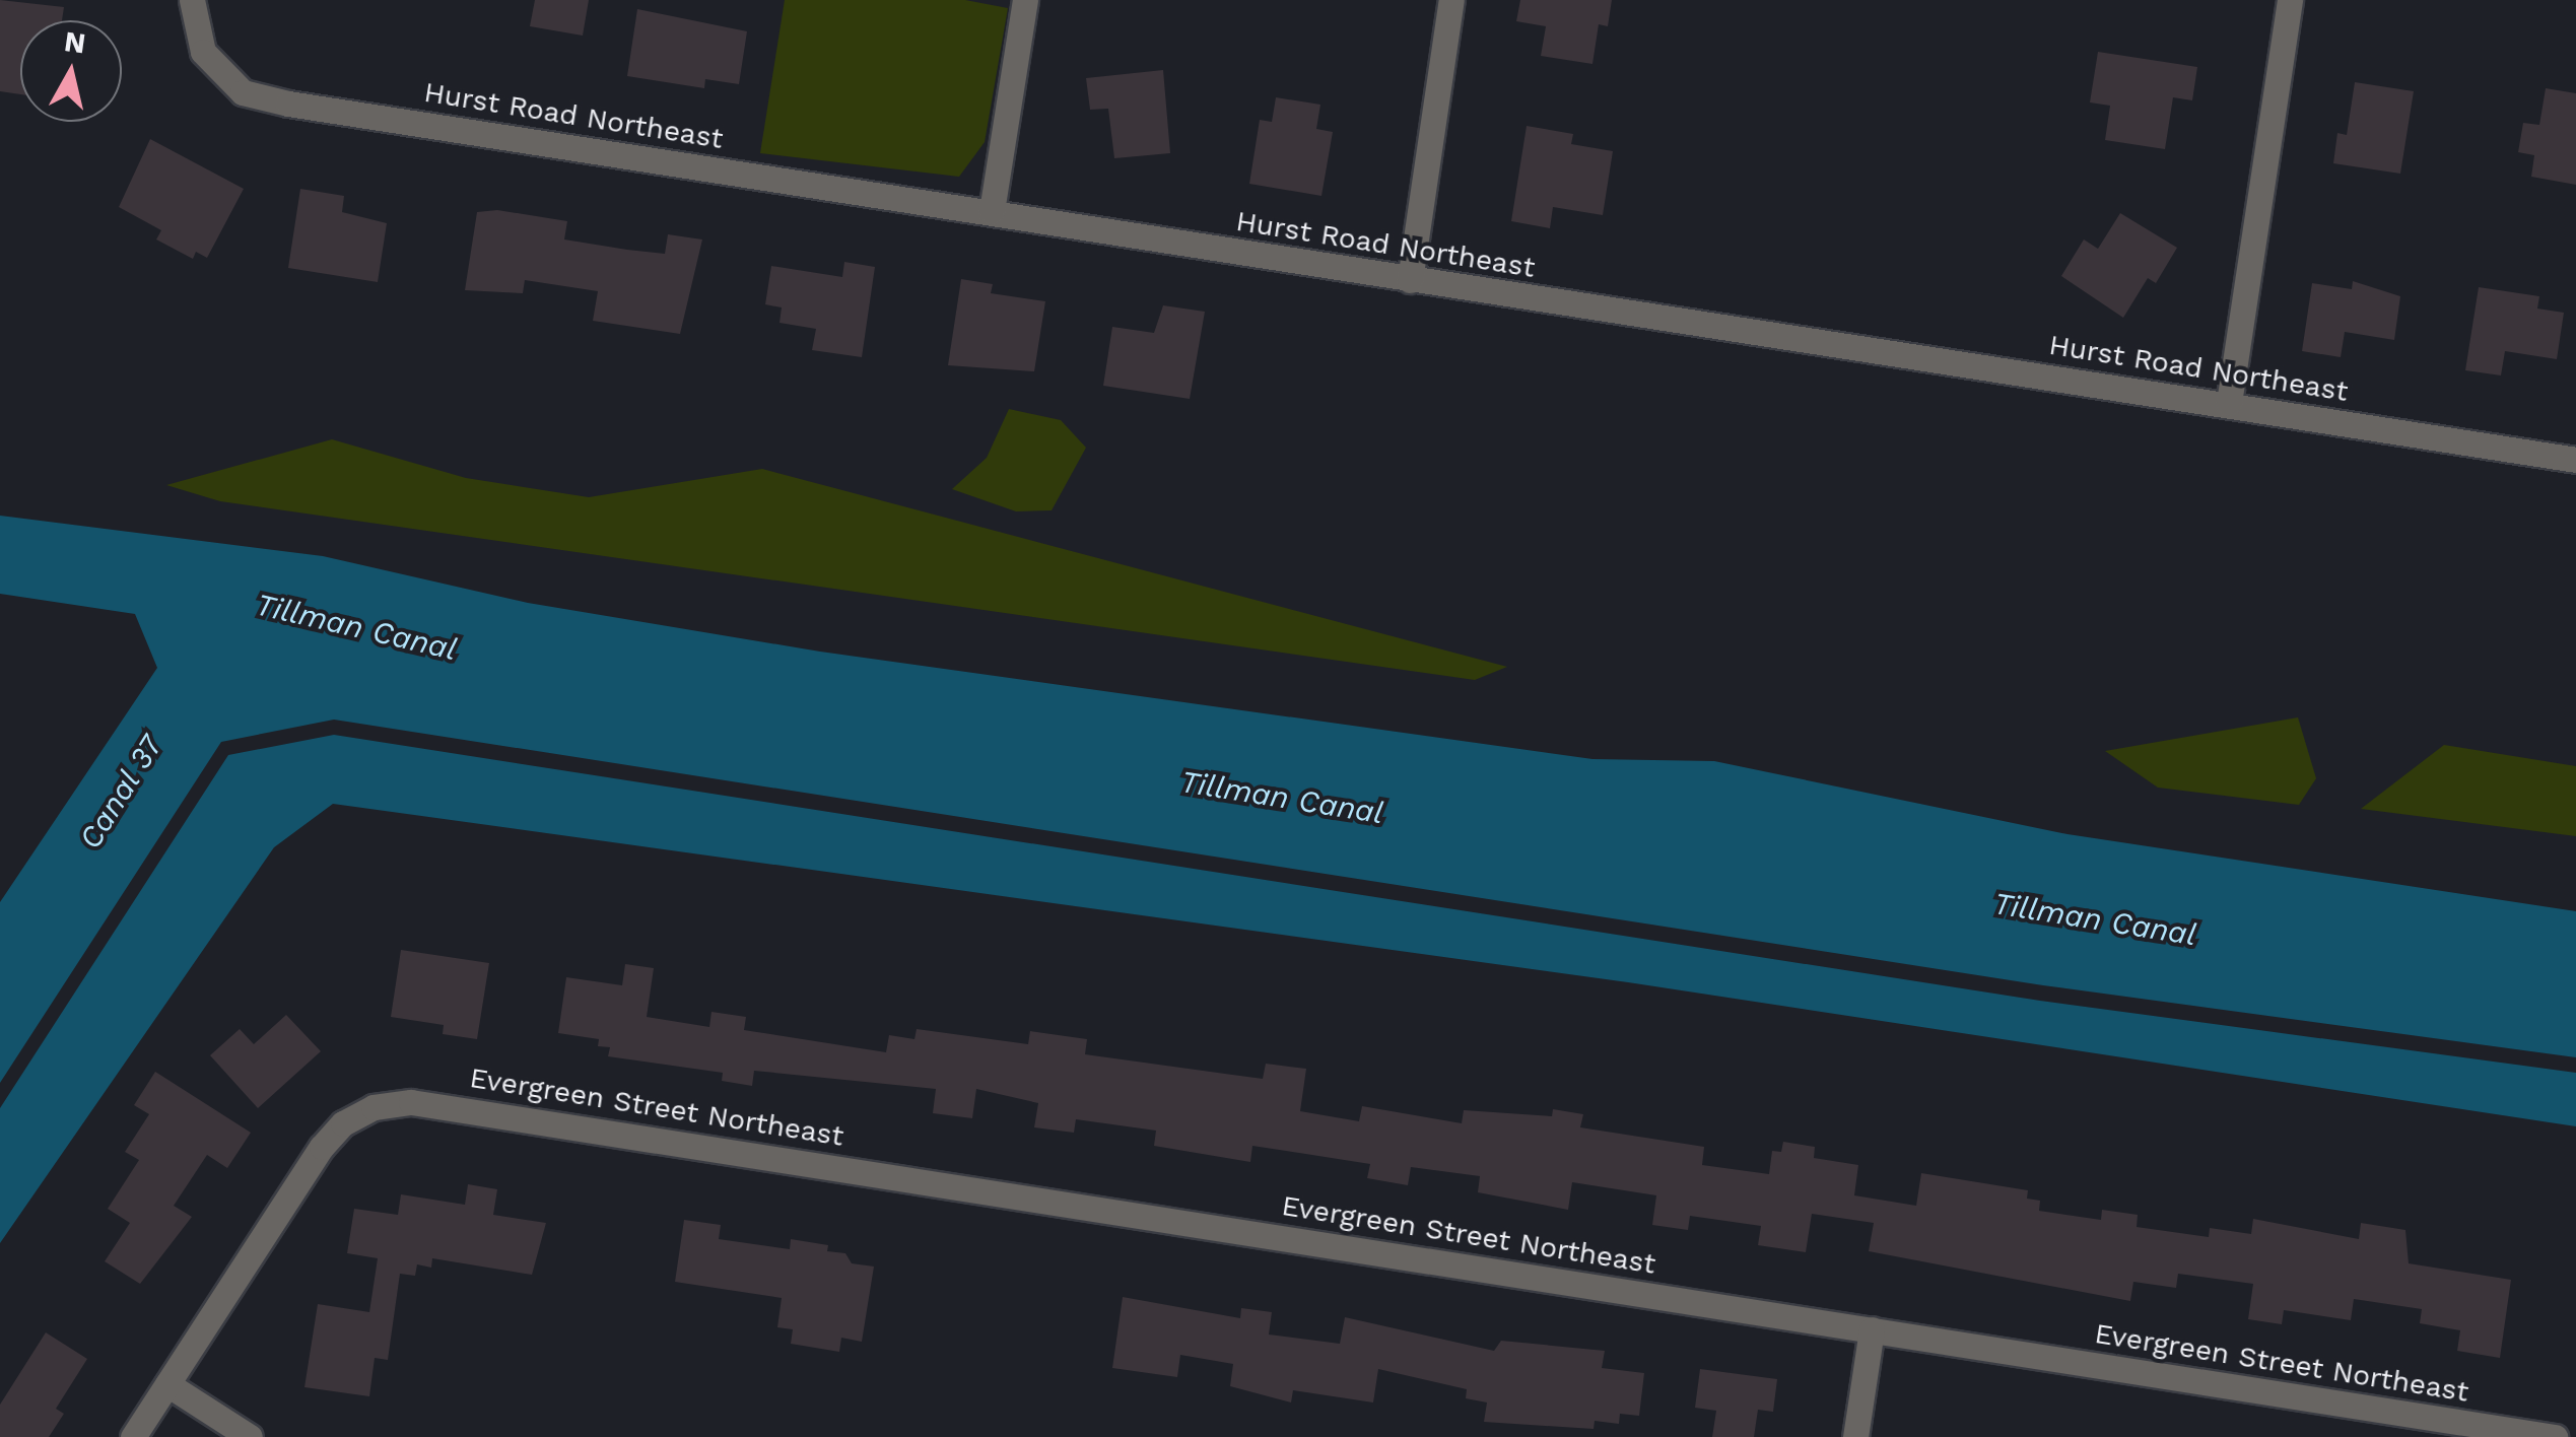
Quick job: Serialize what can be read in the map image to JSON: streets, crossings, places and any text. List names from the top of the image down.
{
  "streets": {
    "street": ["Hurst Road Northeast", "Evergreen Street Northeast"]
  },
  "water": ["Tillman Canal", "Canal 37"],
  "north": "top"
}
